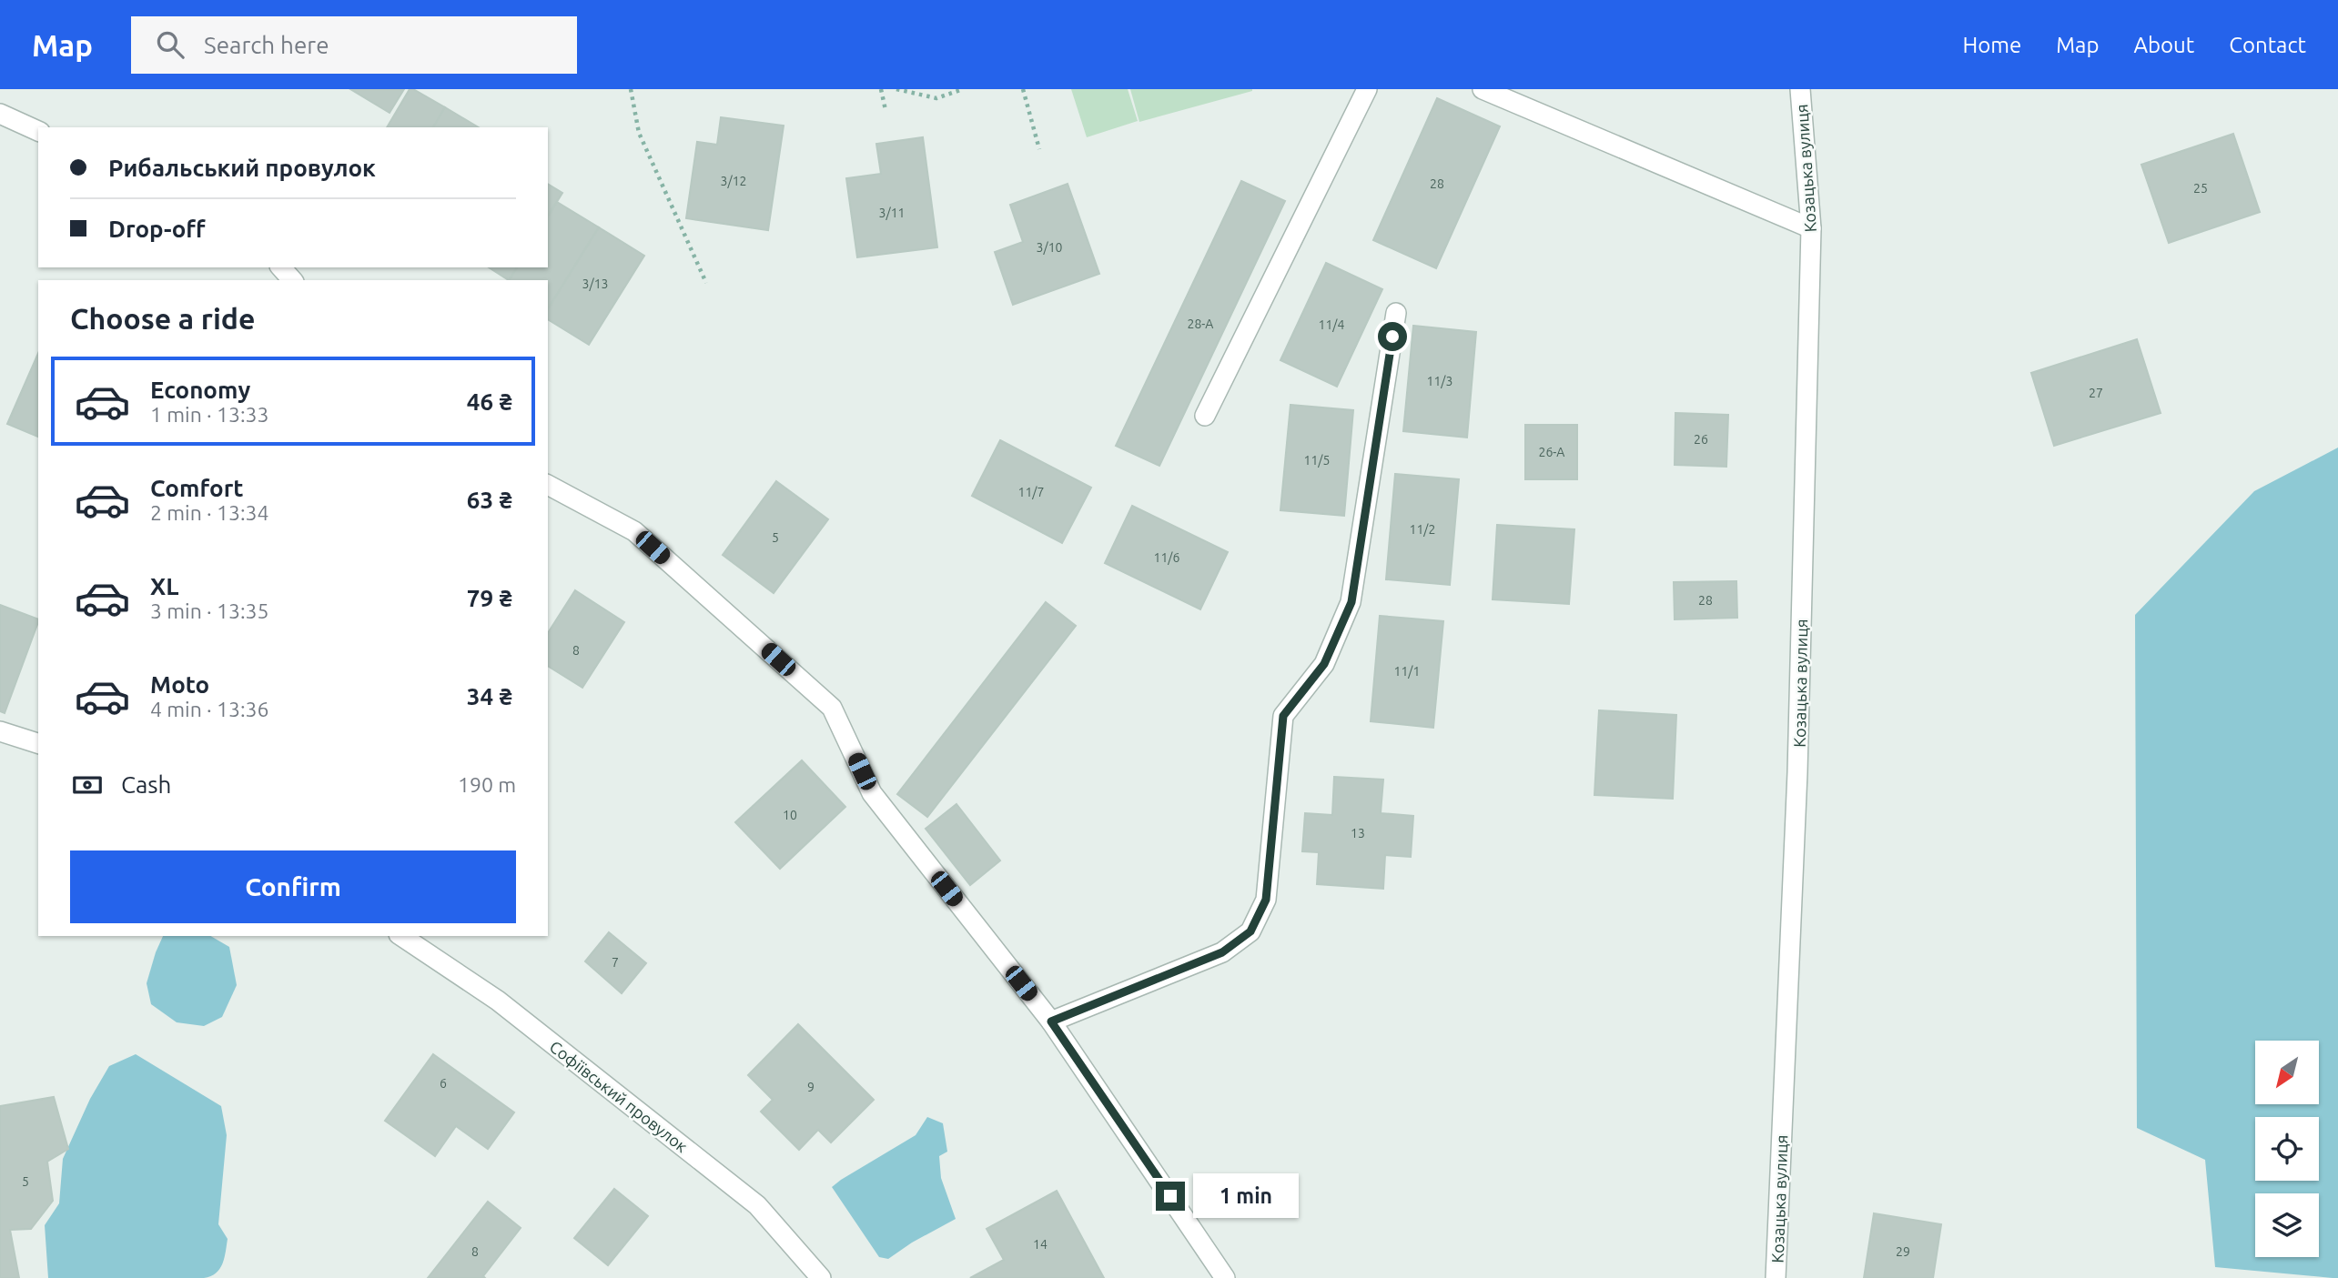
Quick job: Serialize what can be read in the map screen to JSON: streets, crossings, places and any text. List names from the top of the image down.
{
  "streets": {
    "street": ["Козацька вулиця", "Софіївський провулок"]
  },
  "house_numbers": [
    "3/12",
    "28",
    "25",
    "3/11",
    "3/10",
    "3/13",
    "28-А",
    "11/4",
    "11/3",
    "27",
    "26",
    "26-А",
    "11/5",
    "11/7",
    "11/2",
    "5",
    "11/6",
    "28",
    "8",
    "11/1",
    "10",
    "13",
    "7",
    "6",
    "9",
    "5",
    "14",
    "8",
    "29"
  ],
  "north": "bottom left",
  "page": {
    "header": "Map",
    "search": "Search here",
    "nav": [
      "Home",
      "Map",
      "About",
      "Contact"
    ],
    "banner": ["Рибальський провулок", "Drop-off"],
    "heading": "Choose a ride",
    "list": [
      {
        "name": "Economy",
        "note": "1 min · 13:33",
        "value": "46 ₴"
      },
      {
        "name": "Comfort",
        "note": "2 min · 13:34",
        "value": "63 ₴"
      },
      {
        "name": "XL",
        "note": "3 min · 13:35",
        "value": "79 ₴"
      },
      {
        "name": "Moto",
        "note": "4 min · 13:36",
        "value": "34 ₴"
      }
    ],
    "pay": ["Cash", "190 m"],
    "buttons": "Confirm",
    "bubble": "1 min"
  }
}
